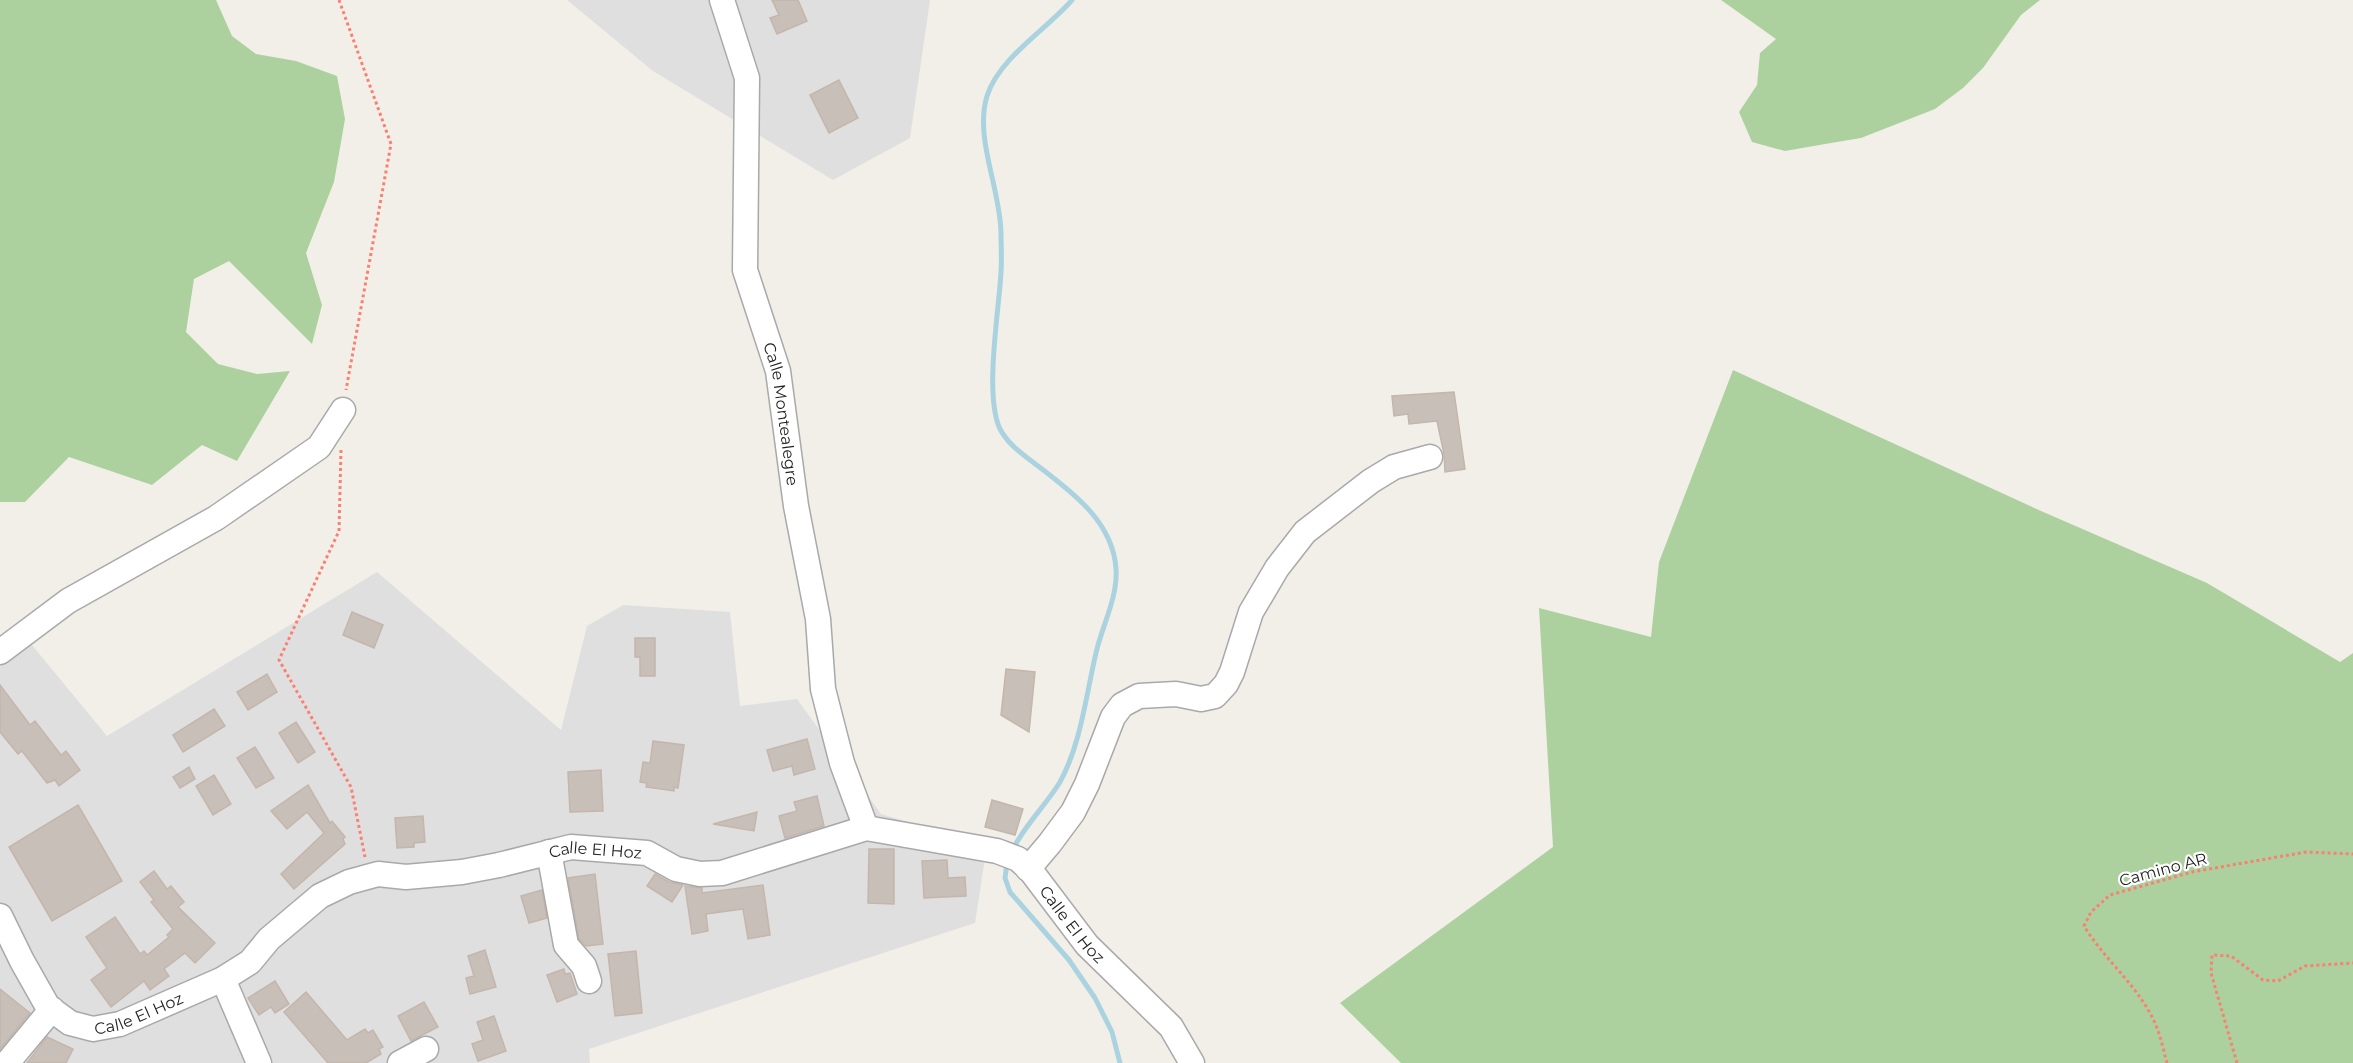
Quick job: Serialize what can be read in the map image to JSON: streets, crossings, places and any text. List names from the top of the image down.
{
  "streets": {
    "street": ["Calle Montealegre", "Calle El Hoz"],
    "path": ["Camino AR"]
  },
  "crossings": [
    ["Calle Montealegre", "Calle El Hoz"]
  ]
}
